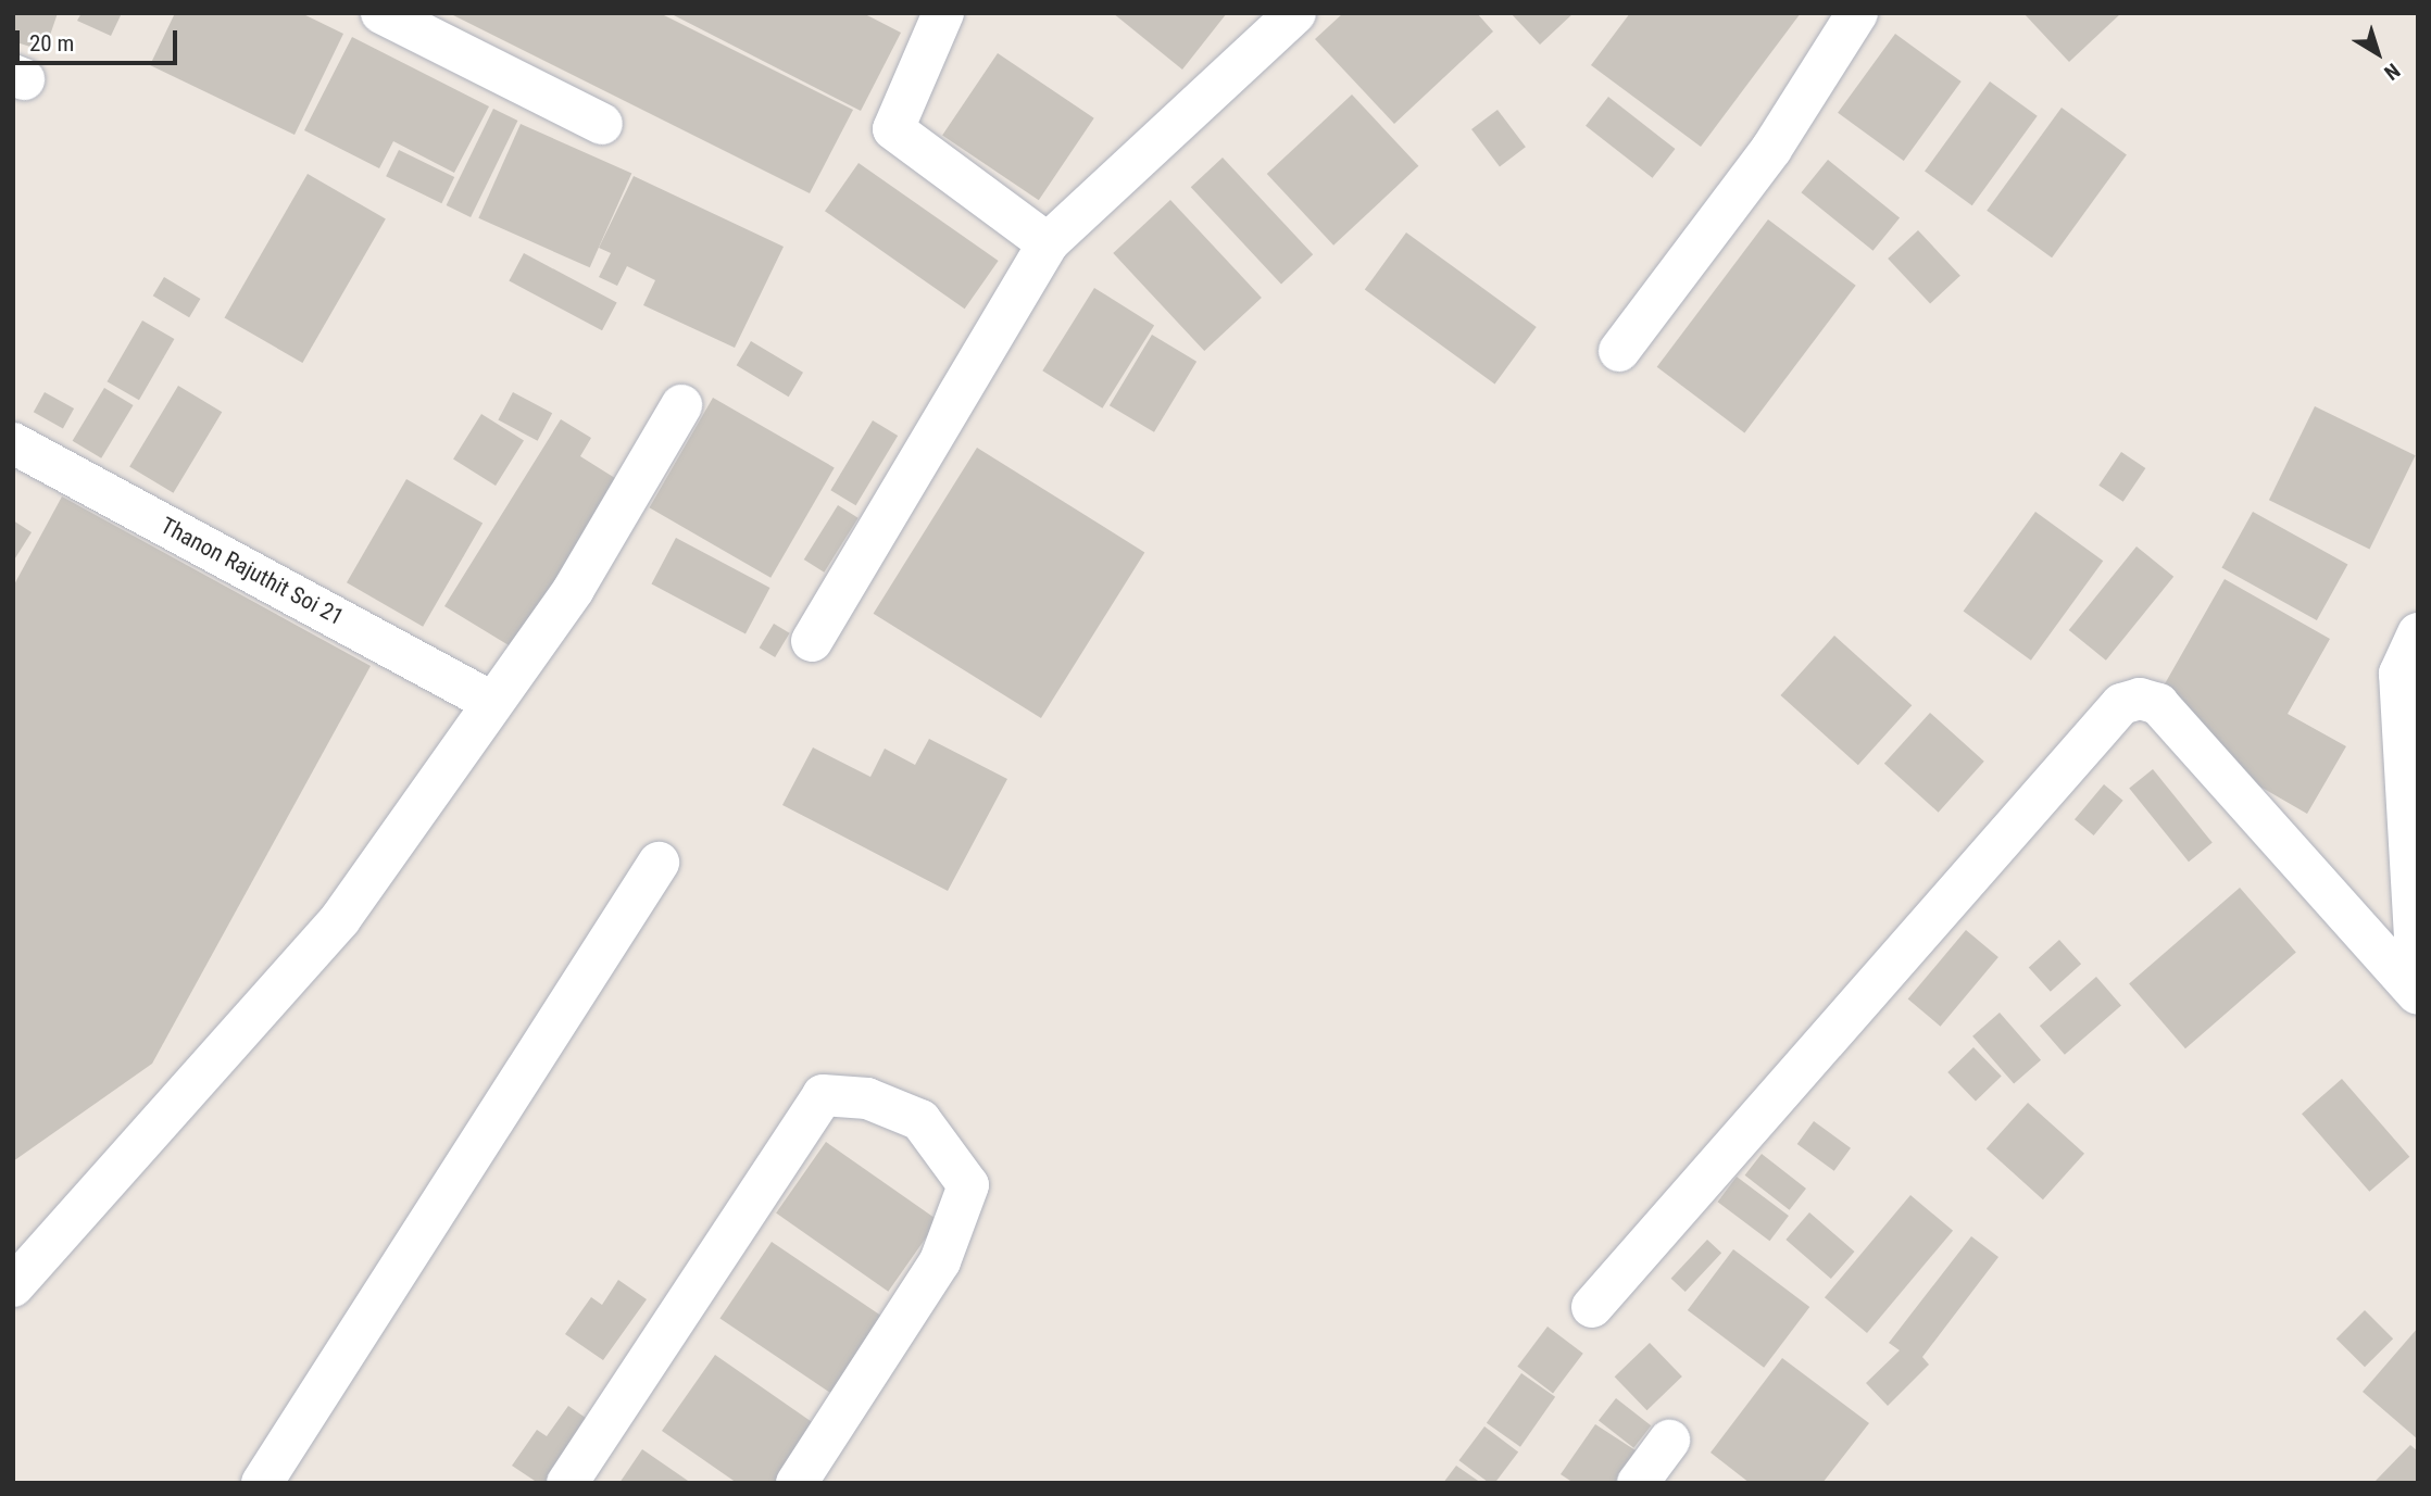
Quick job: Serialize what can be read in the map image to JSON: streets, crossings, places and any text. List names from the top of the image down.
{
  "streets": {
    "street": ["Thanon Rajuthit Soi 21"]
  },
  "scale_bar": "20 m",
  "north": "bottom right"
}
